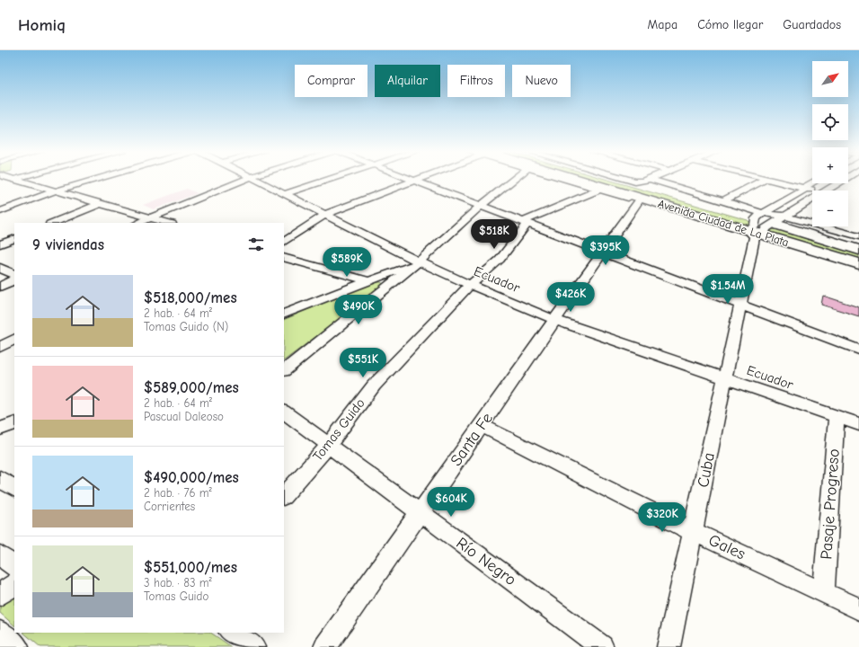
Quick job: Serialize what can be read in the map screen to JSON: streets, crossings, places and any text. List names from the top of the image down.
{
  "streets": {
    "highway": ["Avenida Ciudad de La Plata"],
    "street": [
      "Ecuador",
      "Tomas Guido",
      "Santa Fe",
      "Cuba",
      "Pasaje Progreso",
      "Gales",
      "Río Negro"
    ]
  },
  "crossings": [
    ["Avenida Ciudad de La Plata", "Santa Fe"],
    ["Avenida Ciudad de La Plata", "Cuba"],
    ["Ecuador", "Tomas Guido"],
    ["Ecuador", "Santa Fe"],
    ["Ecuador", "Cuba"],
    ["Ecuador", "Pasaje Progreso"],
    ["Tomas Guido", "Río Negro"],
    ["Santa Fe", "Gales"],
    ["Santa Fe", "Río Negro"],
    ["Cuba", "Gales"],
    ["Pasaje Progreso", "Gales"]
  ],
  "north": "top right",
  "page": {
    "header": "Homiq",
    "nav": ["Mapa", "Cómo llegar", "Guardados"],
    "map_buttons": ["+", "−"],
    "chip": [
      "Comprar",
      "Alquilar",
      "Filtros",
      "Nuevo"
    ],
    "price": [
      "$518K",
      "$395K",
      "$589K",
      "$1.54M",
      "$426K",
      "$490K",
      "$551K",
      "$604K",
      "$320K"
    ],
    "heading": "9 viviendas",
    "list": [
      {
        "name": "$518,000/mes",
        "note": "2 hab. · 64 m² · Tomas Guido (N)"
      },
      {
        "name": "$589,000/mes",
        "note": "2 hab. · 64 m² · Pascual Daleoso"
      },
      {
        "name": "$490,000/mes",
        "note": "2 hab. · 76 m² · Corrientes"
      },
      {
        "name": "$551,000/mes",
        "note": "3 hab. · 83 m² · Tomas Guido"
      }
    ]
  }
}
